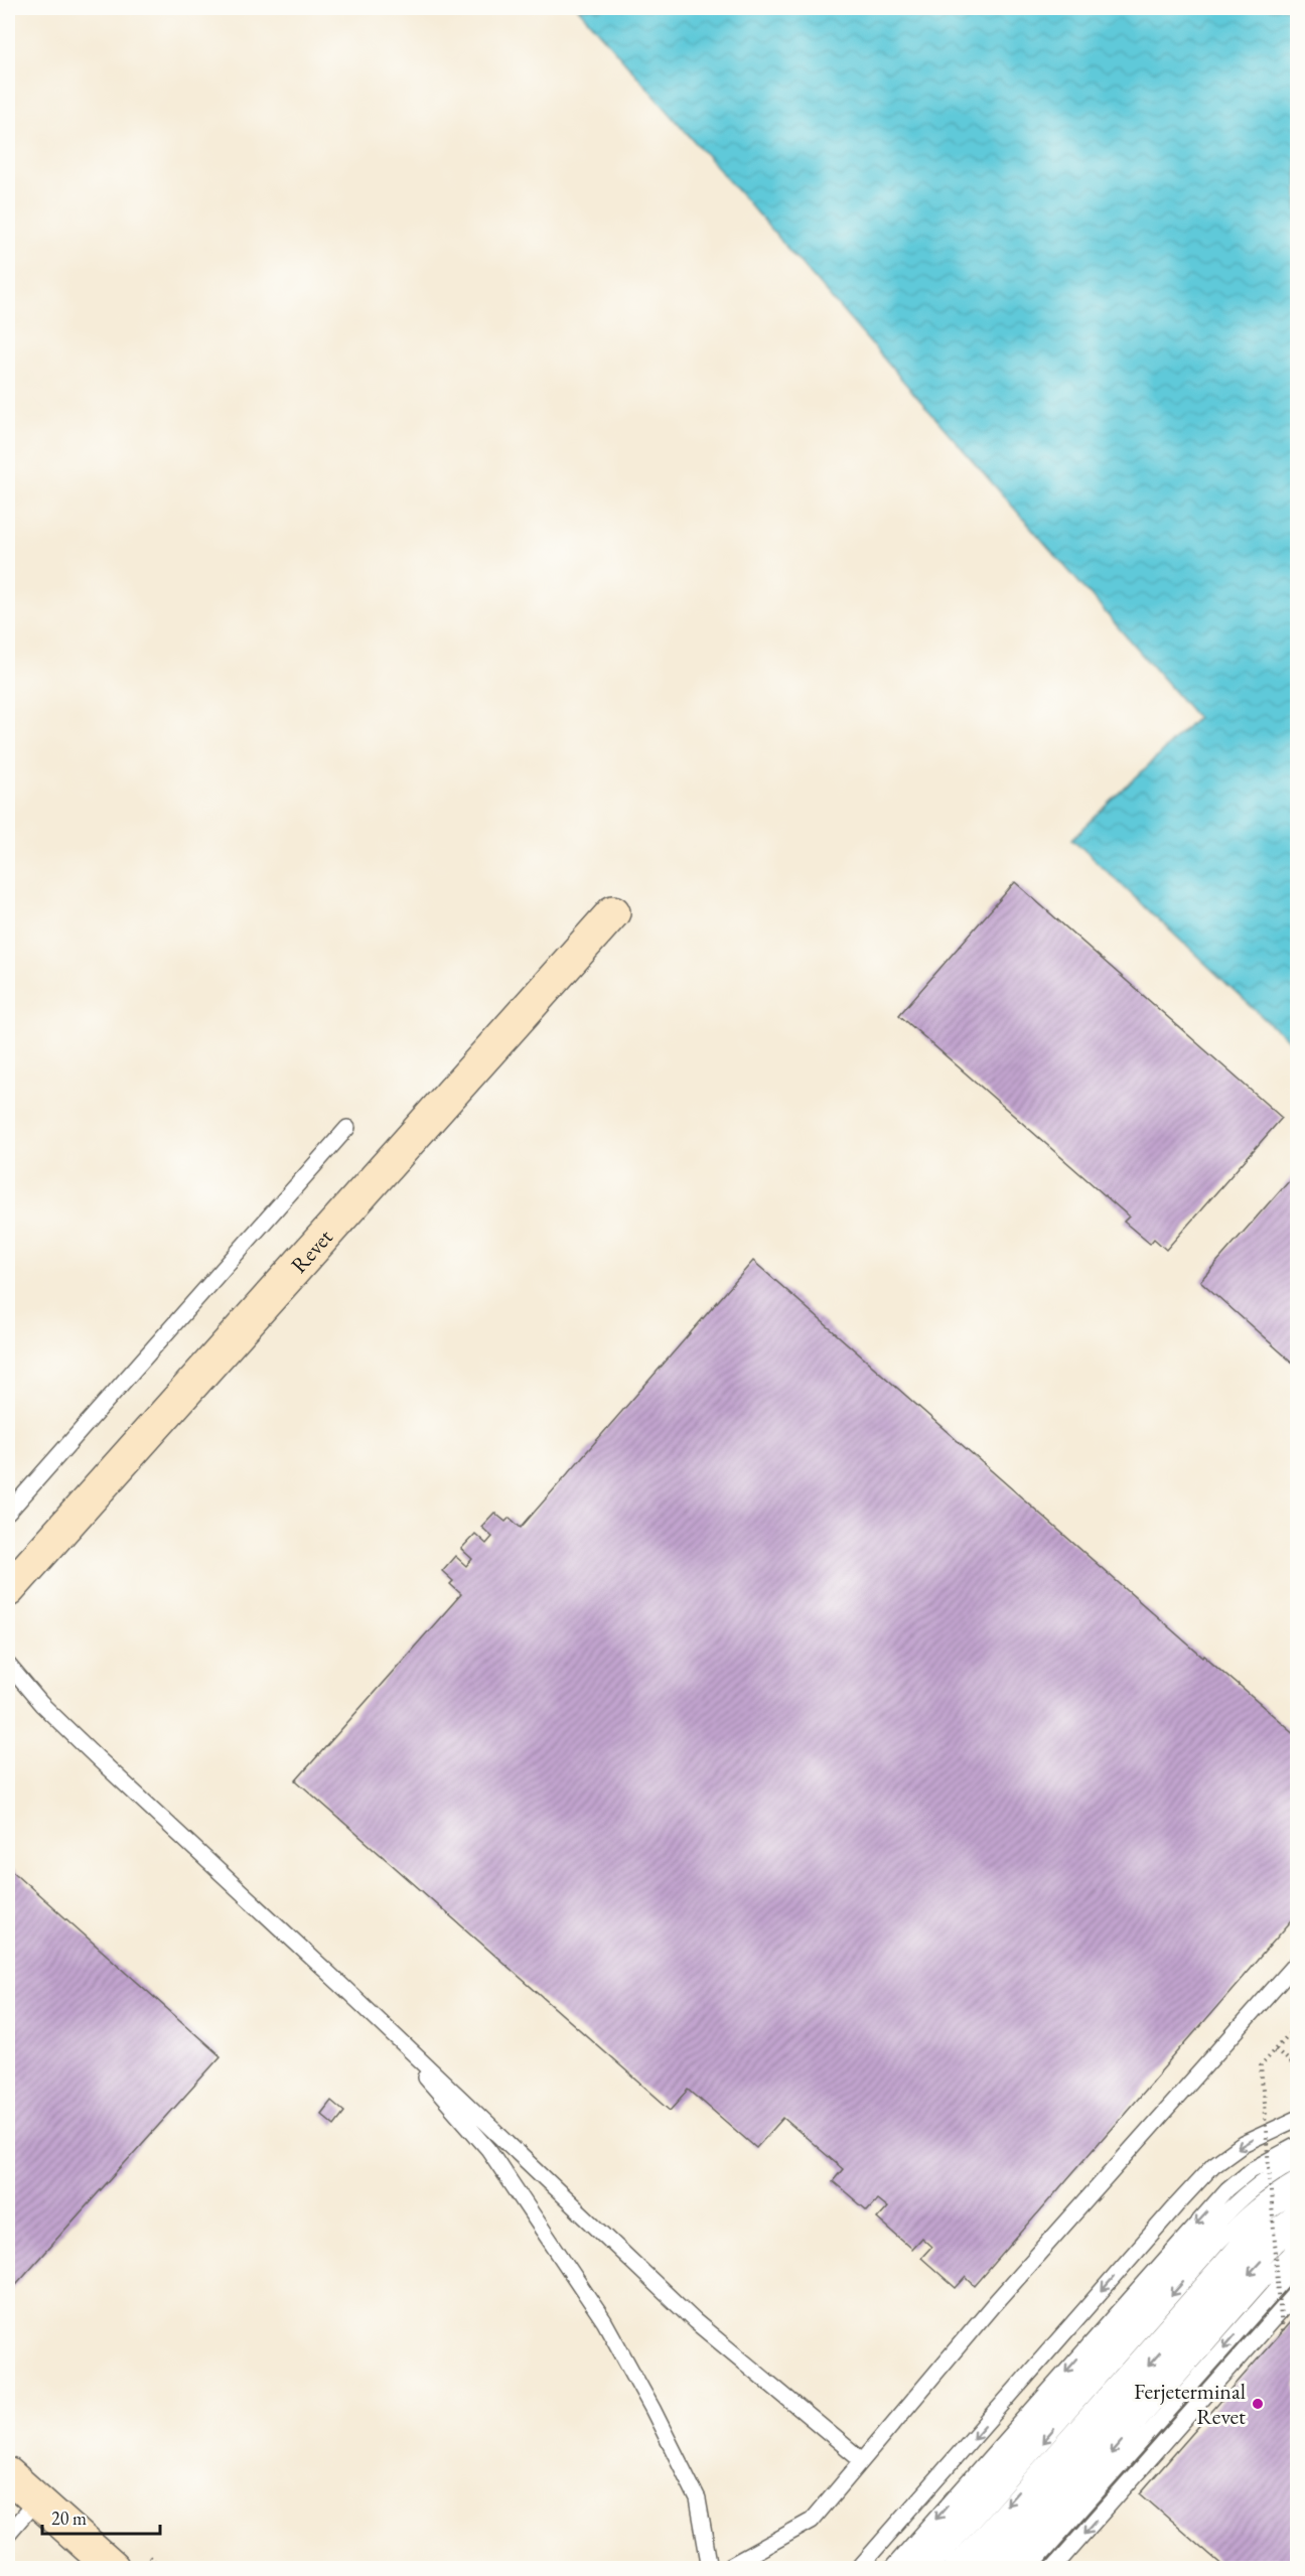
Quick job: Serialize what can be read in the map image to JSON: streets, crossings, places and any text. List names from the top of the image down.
{
  "streets": {
    "street": ["Revet"]
  },
  "places": ["Ferjeterminal Revet"],
  "scale_bar": "20 m"
}
